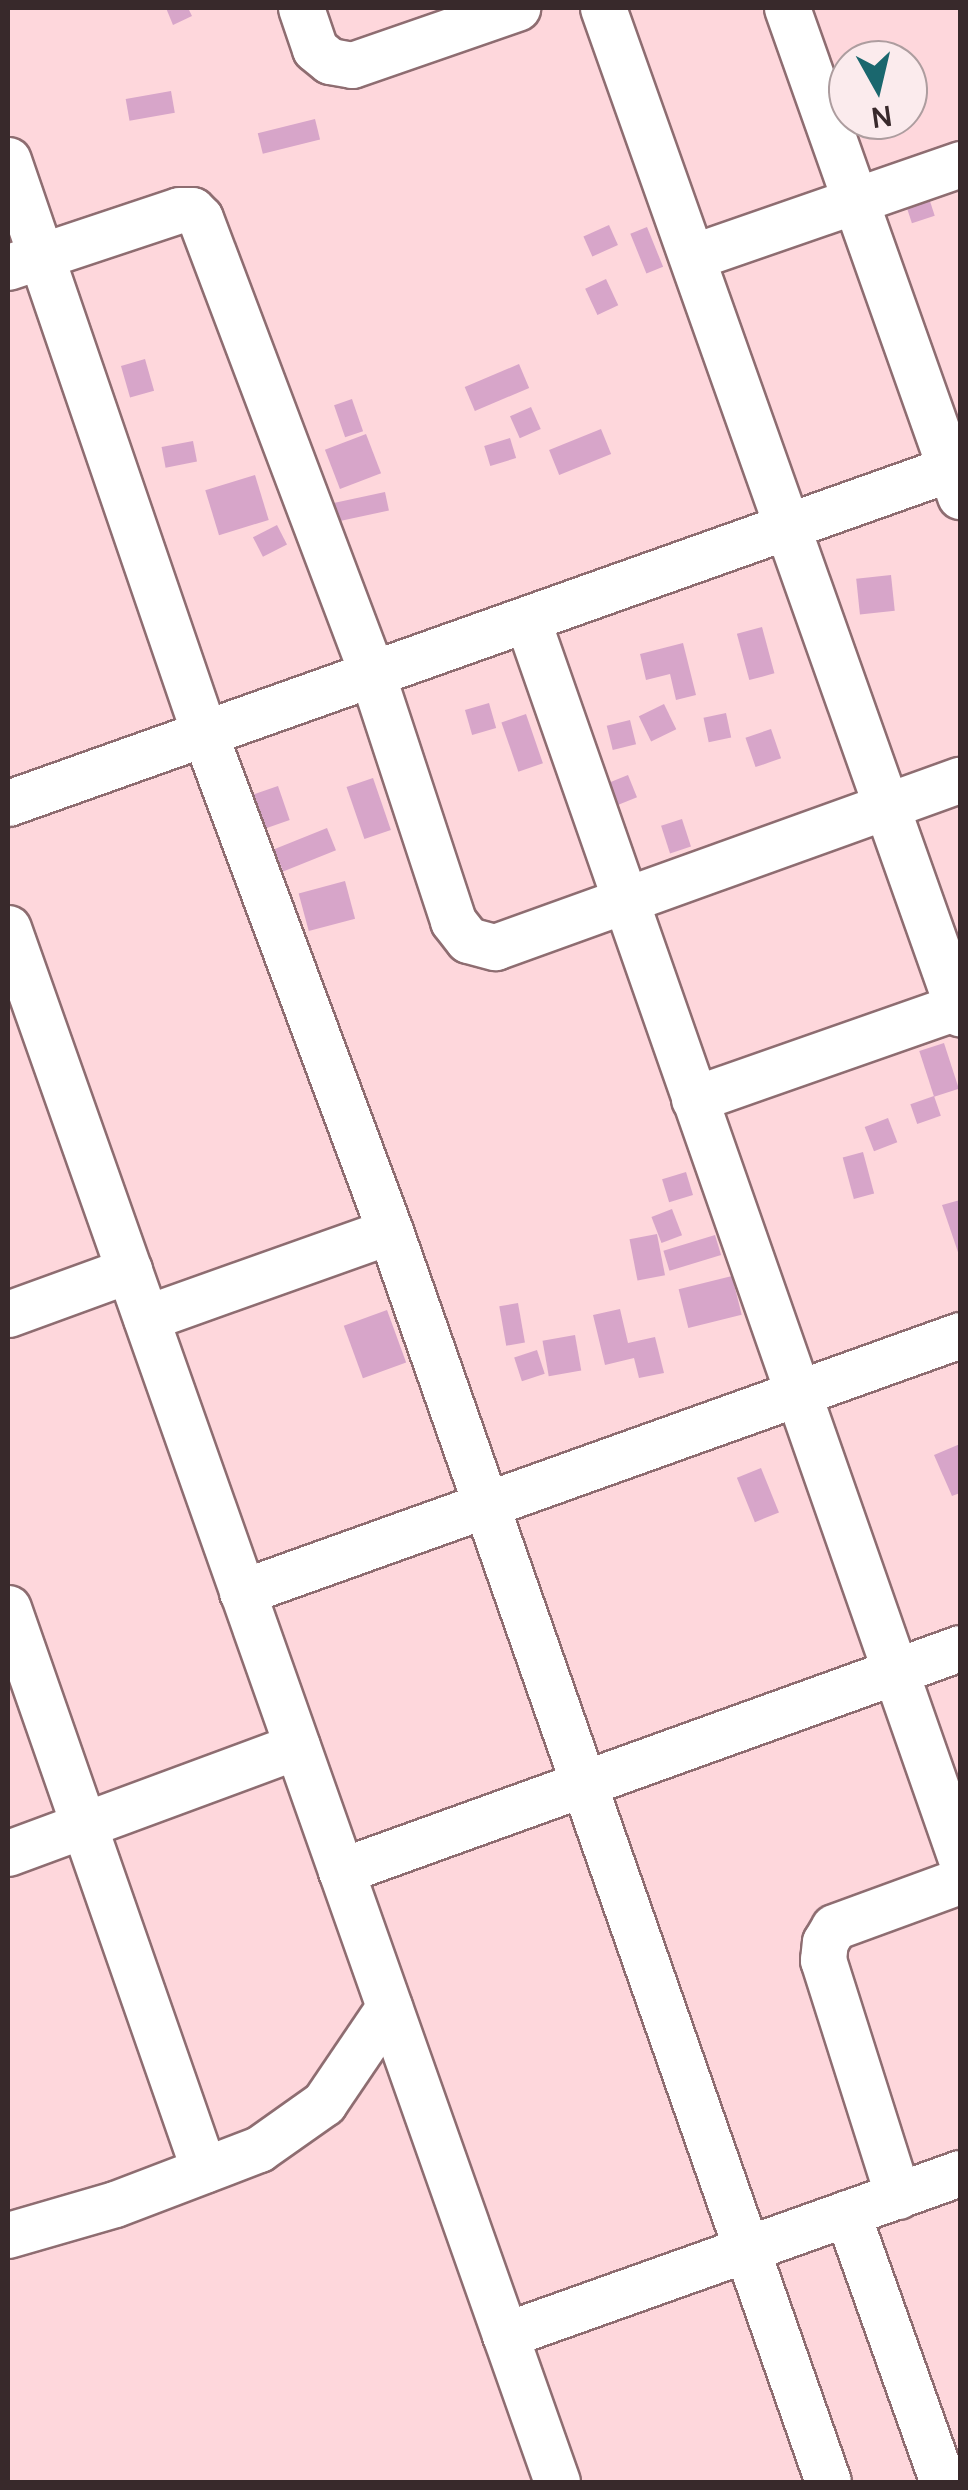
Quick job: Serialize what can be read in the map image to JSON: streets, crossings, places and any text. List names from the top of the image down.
{
  "north": "bottom"
}
